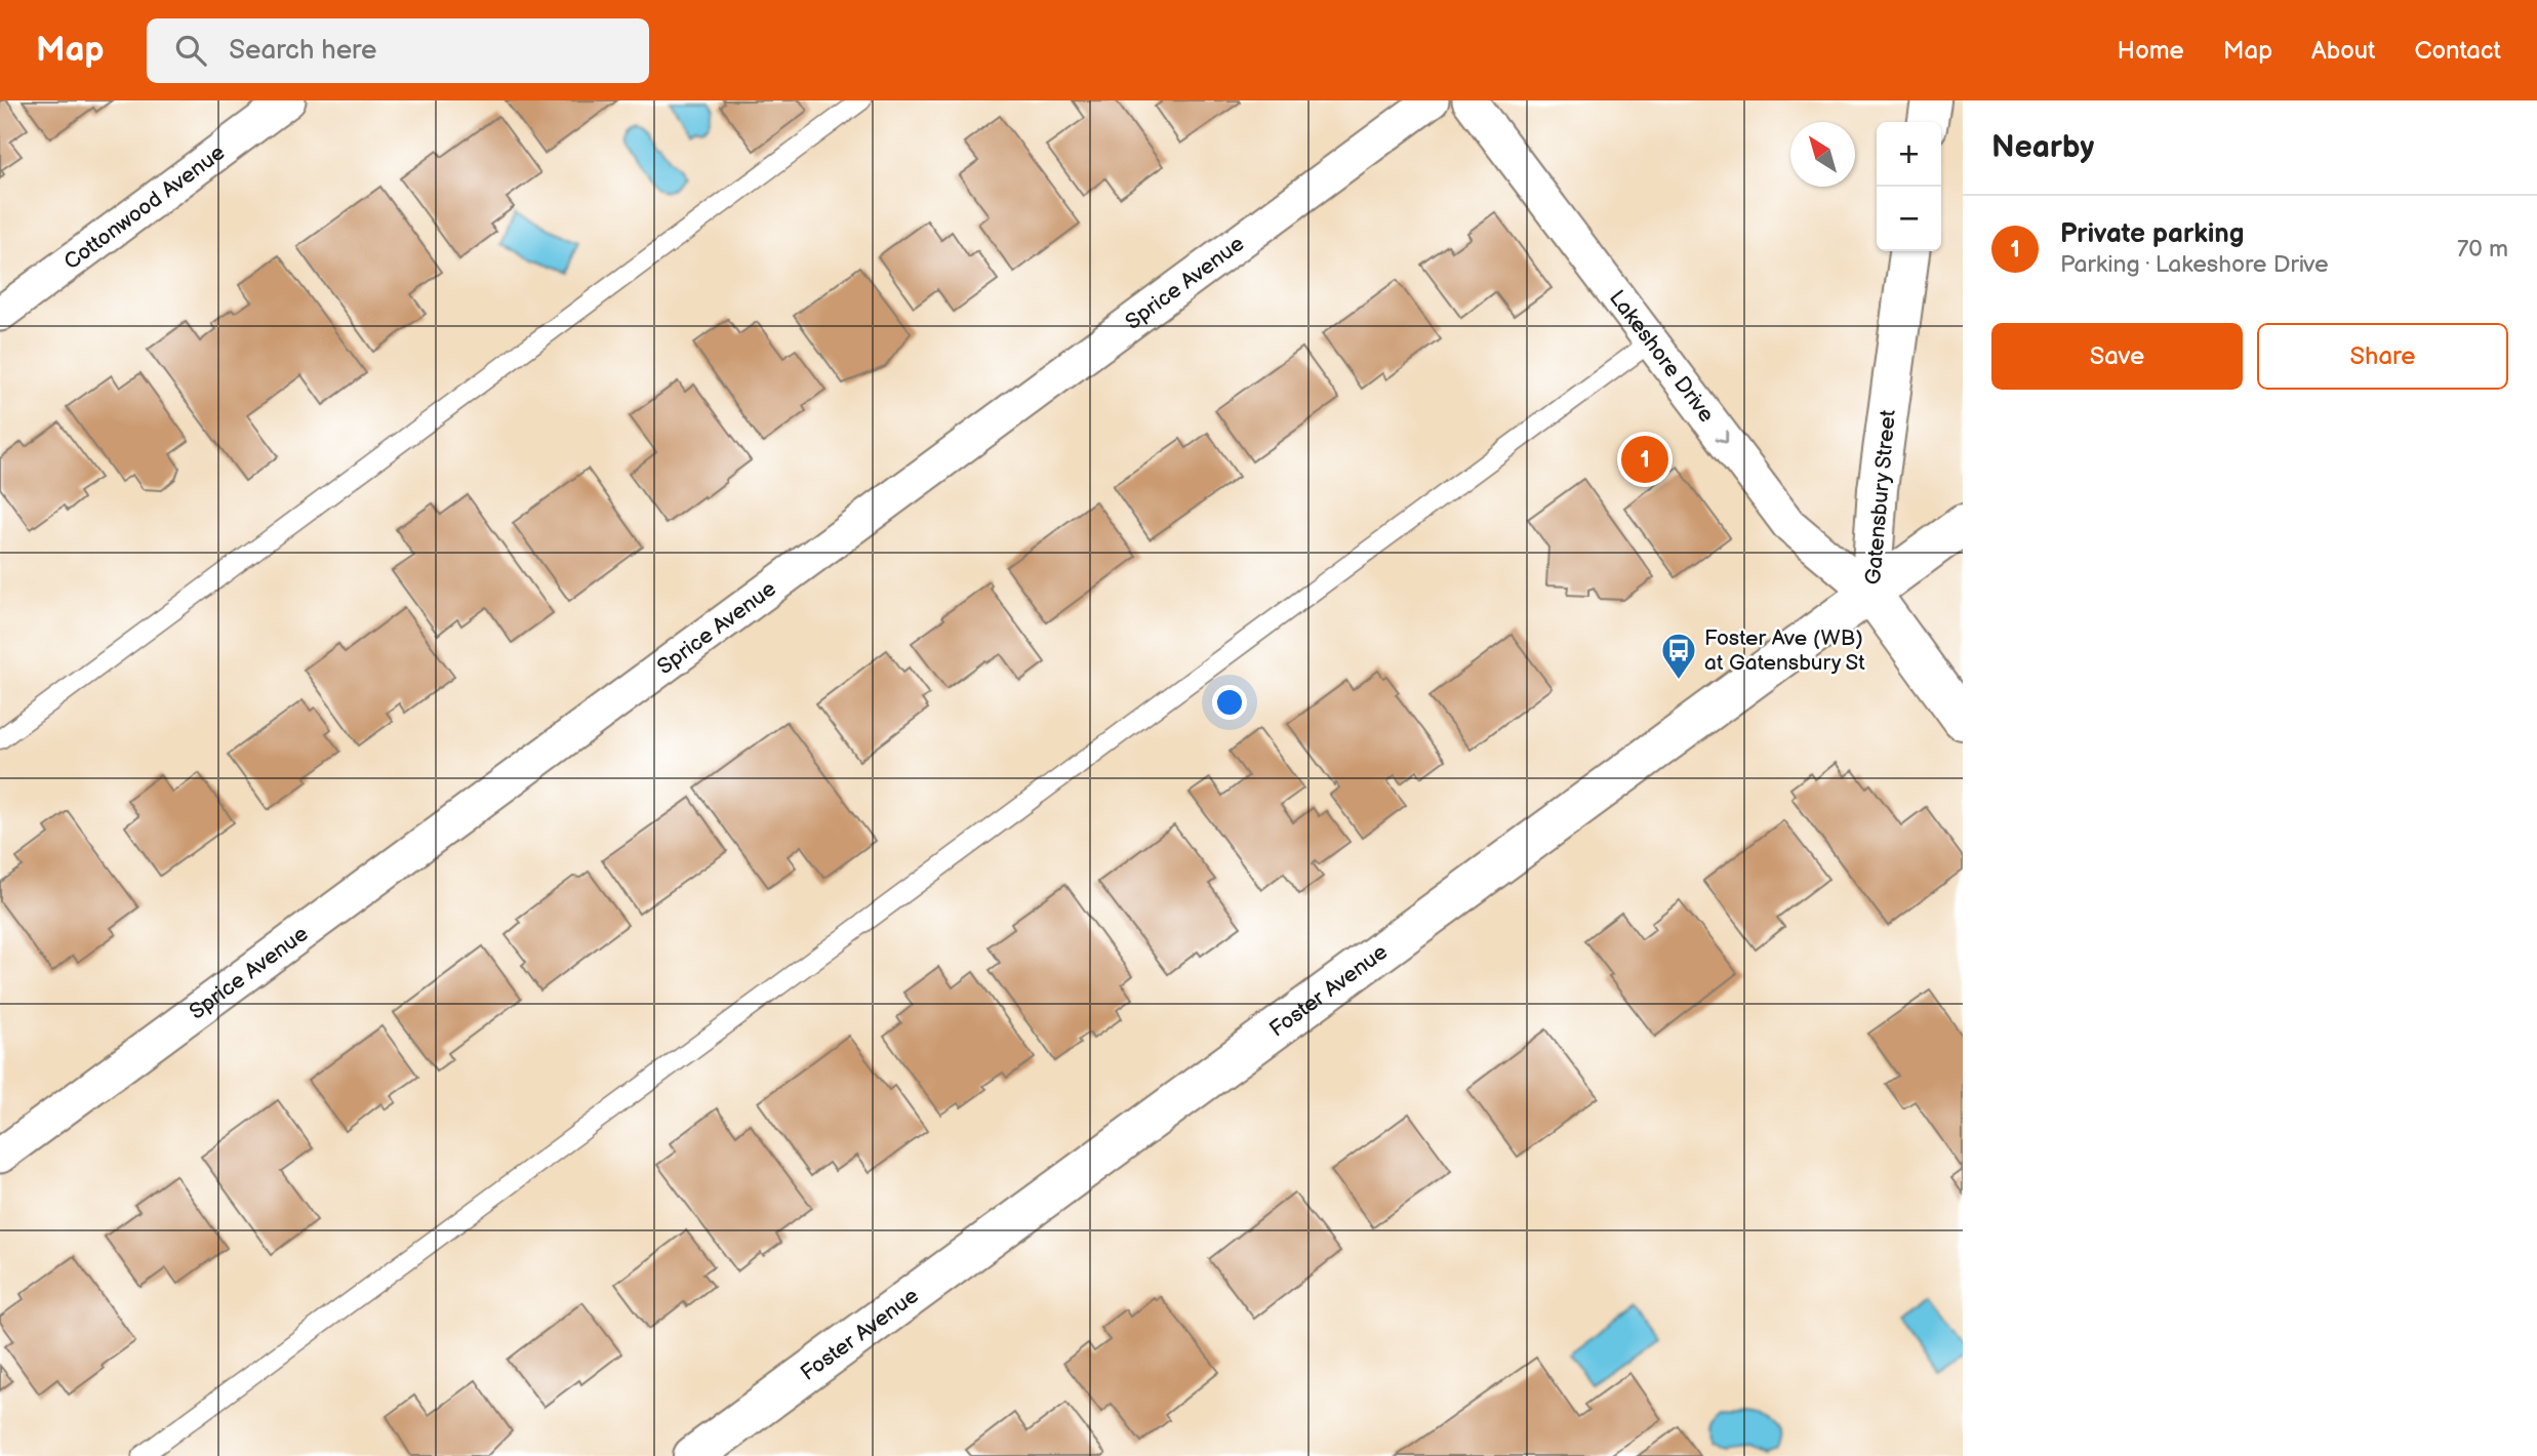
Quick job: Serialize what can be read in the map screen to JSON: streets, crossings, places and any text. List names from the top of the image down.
{
  "streets": {
    "street": [
      "Cottonwood Avenue",
      "Sprice Avenue",
      "Lakeshore Drive",
      "Gatensbury Street",
      "Foster Avenue"
    ]
  },
  "crossings": [
    ["Lakeshore Drive", "Gatensbury Street"],
    ["Lakeshore Drive", "Foster Avenue"],
    ["Gatensbury Street", "Foster Avenue"]
  ],
  "one_way": ["Lakeshore Drive"],
  "places": {
    "bus stop": ["Foster Ave (WB) at Gatensbury St"]
  },
  "north": "top left",
  "page": {
    "header": "Map",
    "search": "Search here",
    "nav": [
      "Home",
      "Map",
      "About",
      "Contact"
    ],
    "heading": "Nearby",
    "map_buttons": ["+", "−"],
    "list": [
      {
        "mark": "1",
        "name": "Private parking",
        "note": "Parking · Lakeshore Drive",
        "value": "70 m"
      }
    ],
    "buttons": ["Save", "Share"],
    "pins": "1"
  }
}
